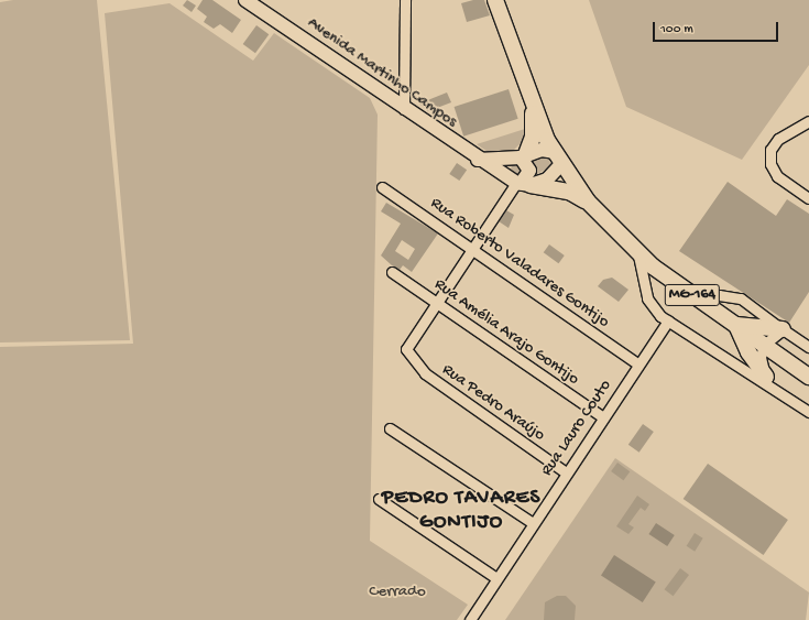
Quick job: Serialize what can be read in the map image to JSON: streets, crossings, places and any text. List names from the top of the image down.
{
  "streets": {
    "main road": ["Avenida Martinho Campos", "MG-164"],
    "street": [
      "Rua Roberto Valadares Gontijo",
      "Rua Amélia Arajo Gontijo",
      "Rua Pedro Araújo",
      "Rua Lauro Couto"
    ]
  },
  "crossings": [
    ["Rua Roberto Valadares Gontijo", "Rua Lauro Couto"],
    ["Rua Amélia Arajo Gontijo", "Rua Pedro Araújo"],
    ["Rua Amélia Arajo Gontijo", "Rua Lauro Couto"],
    ["Rua Pedro Araújo", "Rua Lauro Couto"]
  ],
  "districts": ["PEDRO TAVARES GONTIJO"],
  "parks": ["Cerrado"],
  "scale_bar": "100 m"
}
